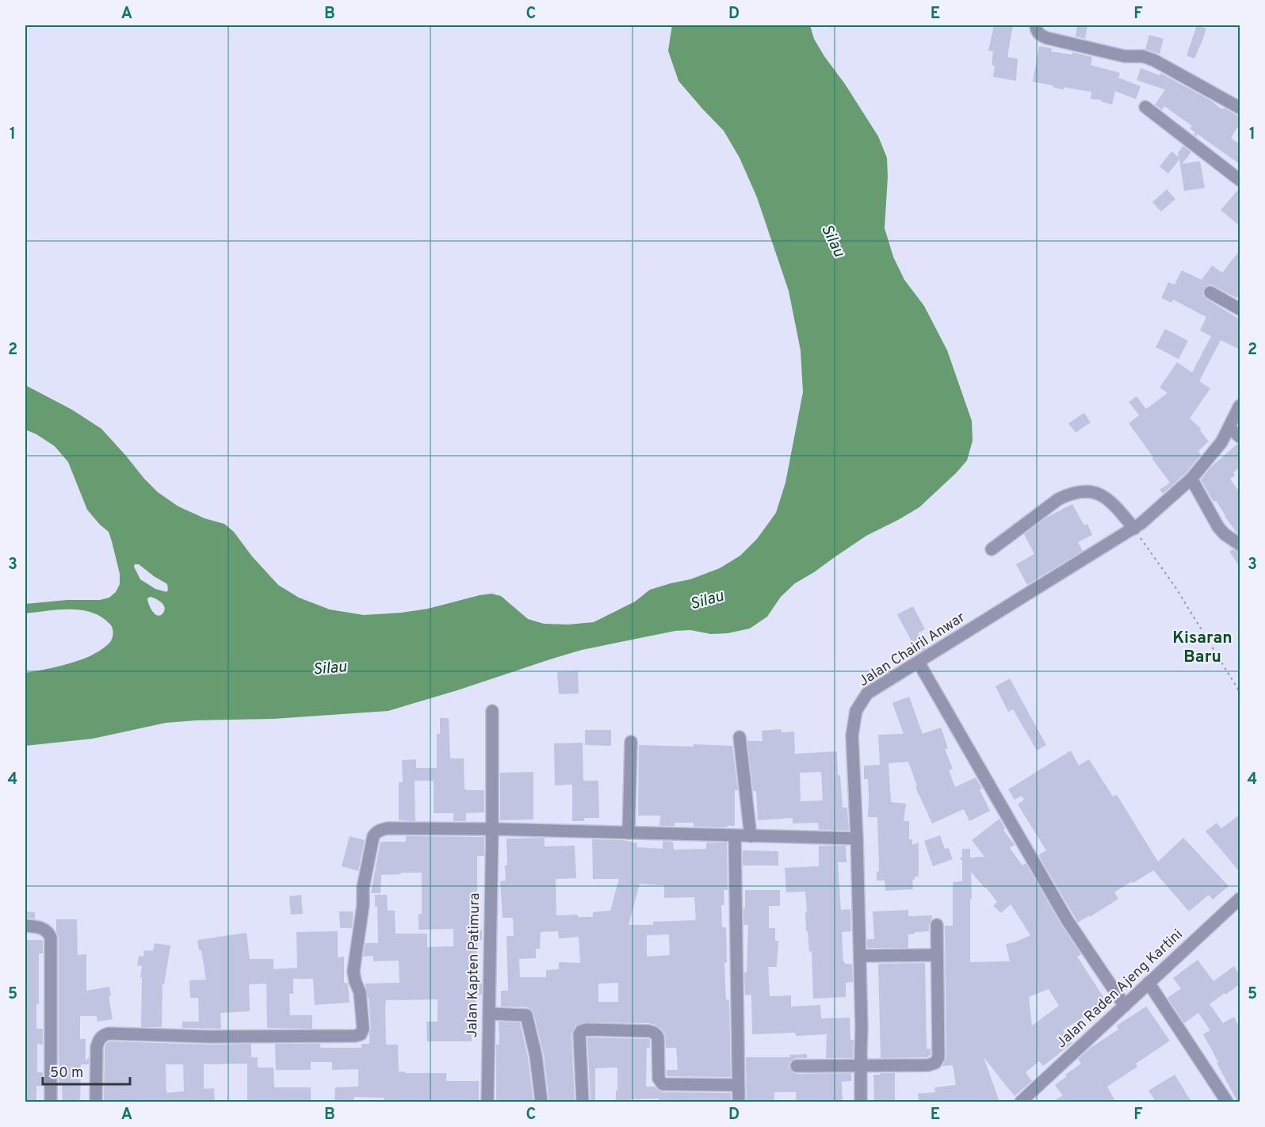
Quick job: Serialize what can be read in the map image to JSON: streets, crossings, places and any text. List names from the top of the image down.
{
  "streets": {
    "street": ["Jalan Chairil Anwar", "Jalan Kapten Patimura", "Jalan Raden Ajeng Kartini"]
  },
  "districts": ["Kisaran Baru"],
  "water": ["Silau"],
  "scale_bar": "50 m",
  "grid": {
    "columns": [
      "A",
      "B",
      "C",
      "D",
      "E",
      "F"
    ],
    "rows": [
      "1",
      "2",
      "3",
      "4",
      "5"
    ]
  }
}
